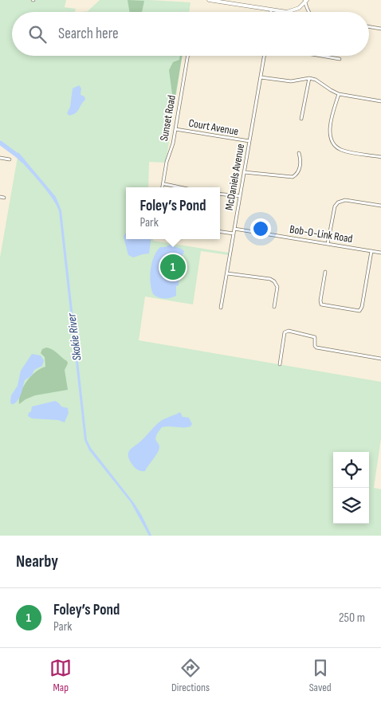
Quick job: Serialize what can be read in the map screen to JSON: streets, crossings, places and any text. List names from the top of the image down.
{
  "streets": {
    "street": [
      "Sunset Road",
      "Court Avenue",
      "McDaniels Avenue",
      "Bob-O-Link Road"
    ]
  },
  "crossings": [
    ["Sunset Road", "Court Avenue"],
    ["Court Avenue", "McDaniels Avenue"],
    ["McDaniels Avenue", "Bob-O-Link Road"]
  ],
  "water": ["Skokie River"],
  "page": {
    "search": "Search here",
    "popup": ["Foley’s Pond", "Park"],
    "pins": "1",
    "heading": "Nearby",
    "list": [
      {
        "mark": "1",
        "name": "Foley’s Pond",
        "note": "Park",
        "value": "250 m"
      }
    ],
    "nav": ["Map", "Directions", "Saved"]
  }
}
